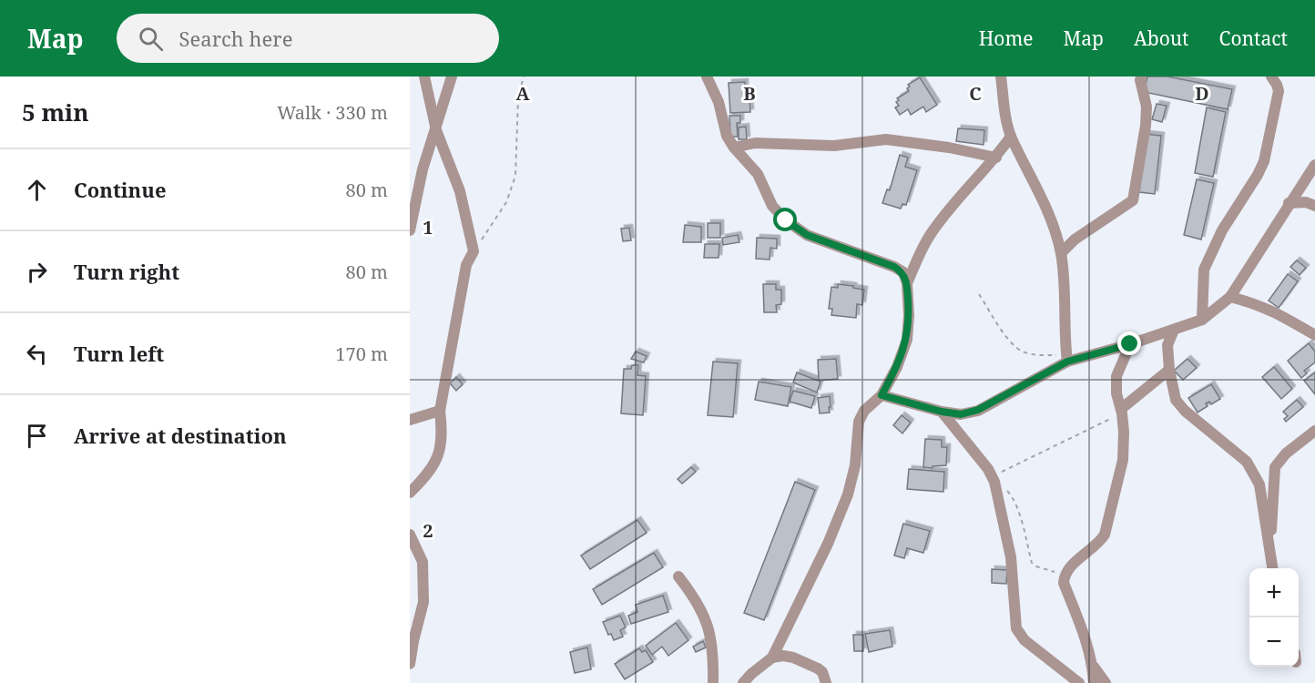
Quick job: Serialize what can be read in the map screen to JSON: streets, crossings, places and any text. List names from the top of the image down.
{
  "page": {
    "header": "Map",
    "search": "Search here",
    "nav": [
      "Home",
      "Map",
      "About",
      "Contact"
    ],
    "heading": ["5 min", "Walk · 330 m"],
    "list": [
      ["Continue", "80 m"],
      ["Turn right", "80 m"],
      ["Turn left", "170 m"],
      "Arrive at destination"
    ],
    "map_buttons": ["+", "−"]
  },
  "grid": {
    "columns": [
      "A",
      "B",
      "C",
      "D"
    ],
    "rows": ["1", "2"]
  }
}
